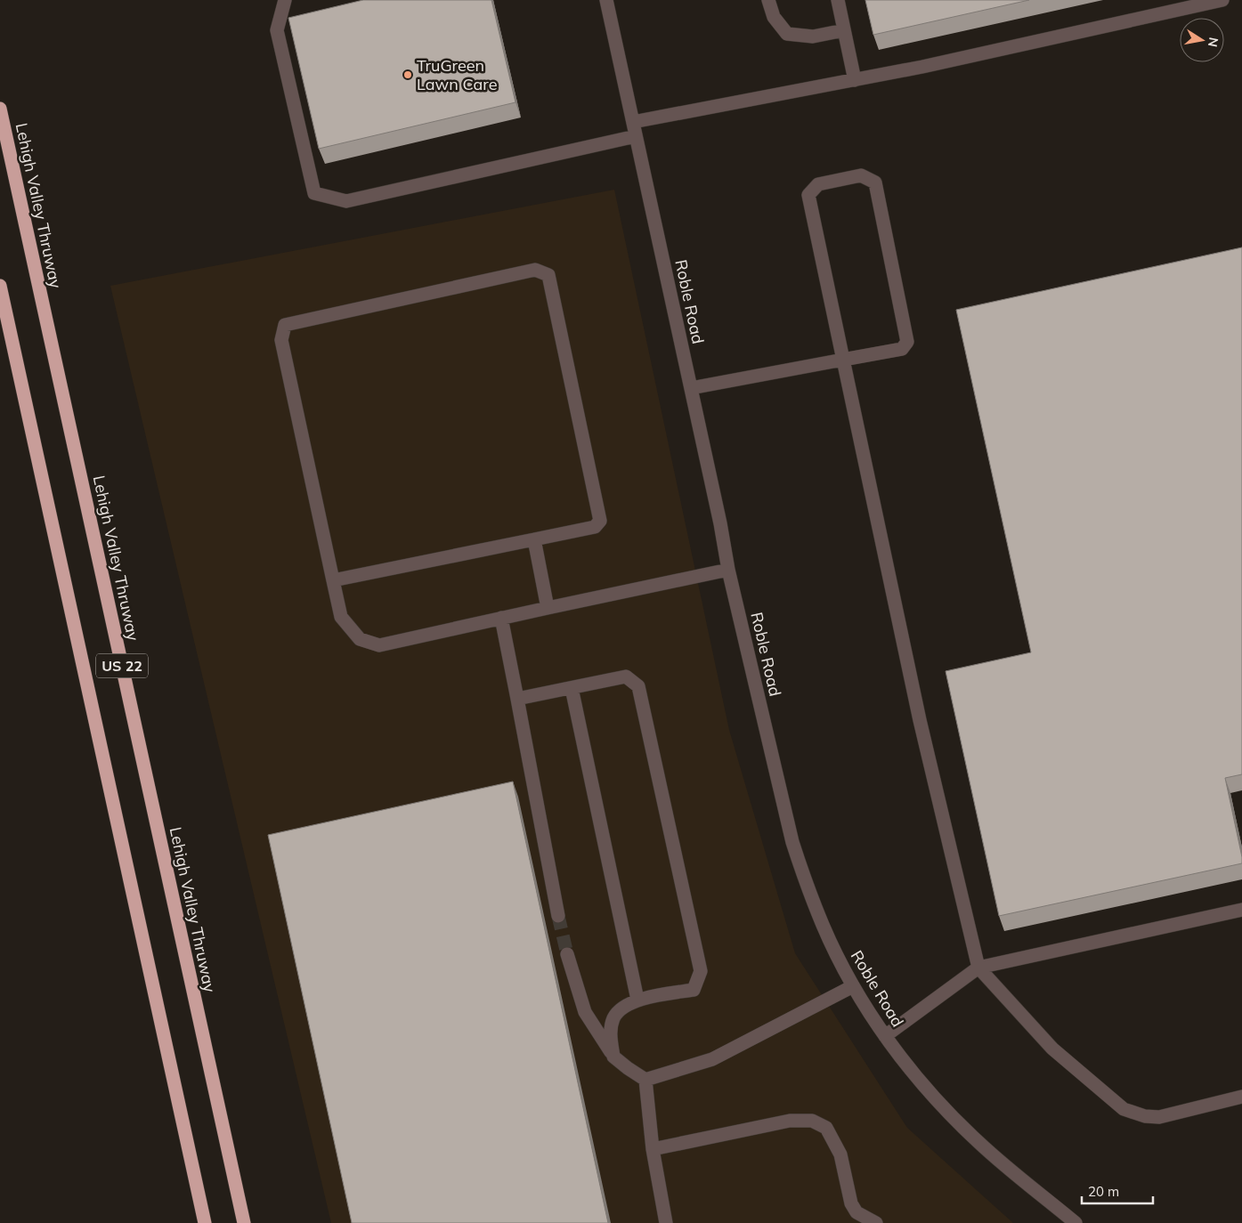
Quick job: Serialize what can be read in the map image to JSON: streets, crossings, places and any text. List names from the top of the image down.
{
  "streets": {
    "highway": ["Lehigh Valley Thruway", "US 22"],
    "street": ["Roble Road"]
  },
  "places": ["TruGreen Lawn Care"],
  "scale_bar": "20 m",
  "north": "right"
}
